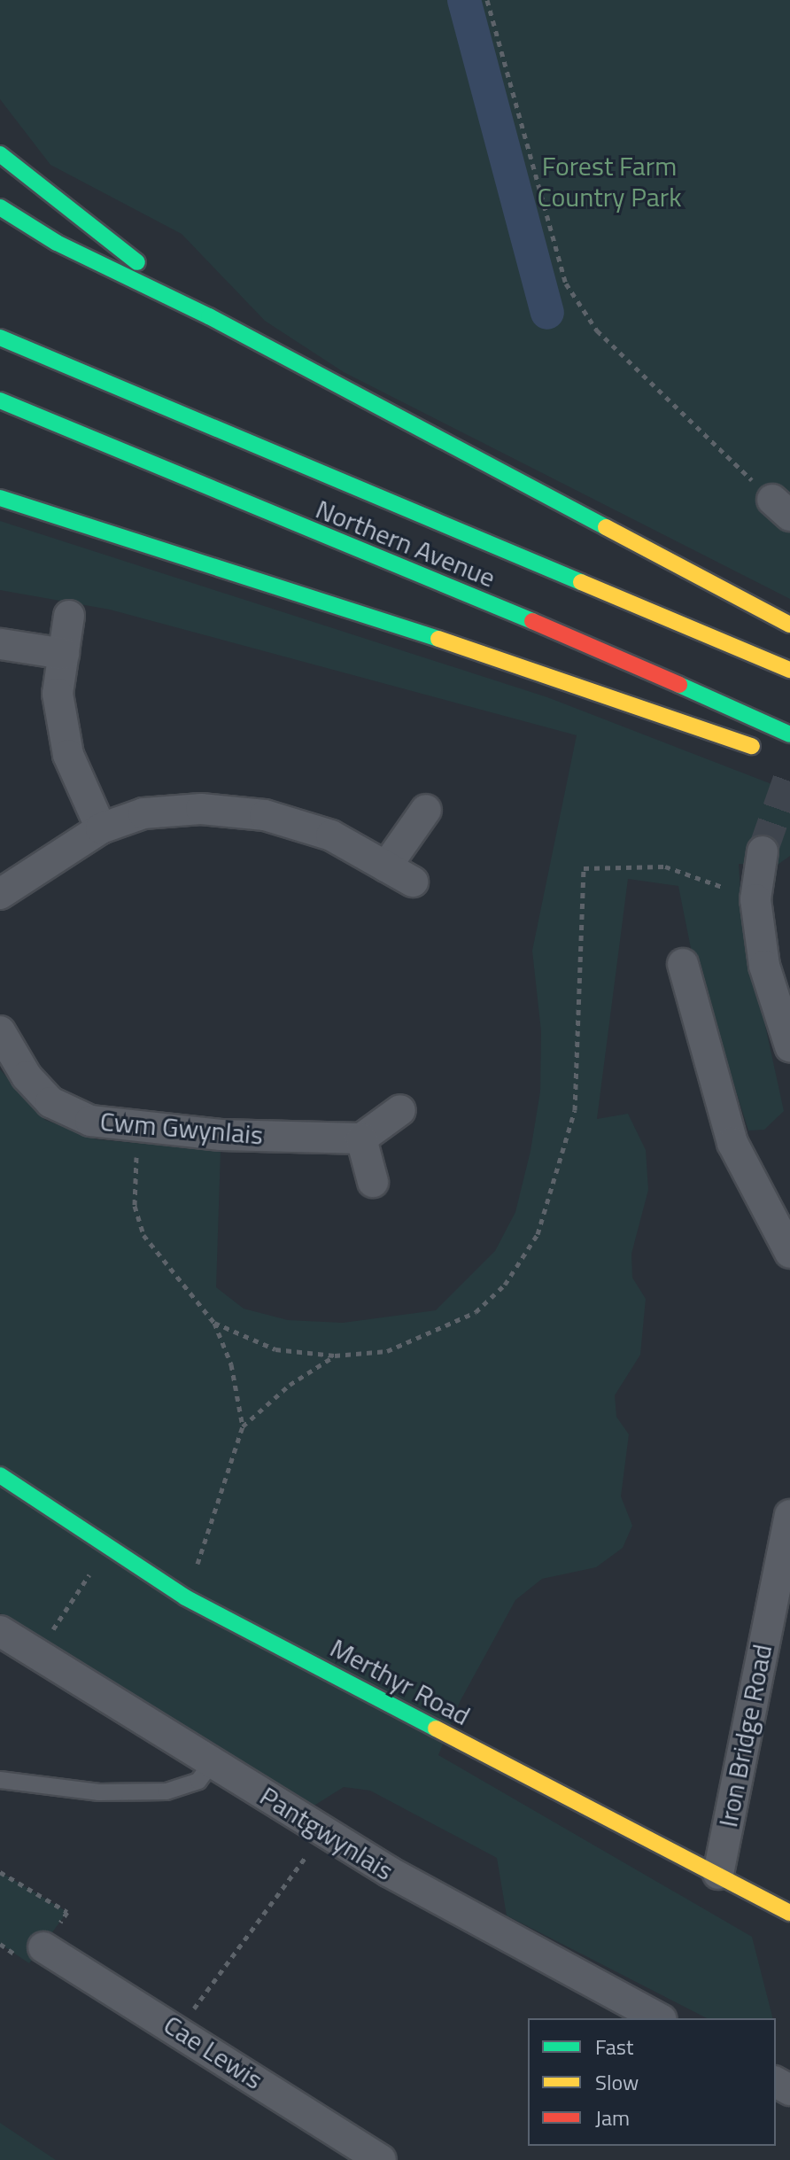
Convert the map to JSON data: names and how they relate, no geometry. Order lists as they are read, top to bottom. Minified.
{"streets":{"main road":["Northern Avenue","Merthyr Road"],"street":["Cwm Gwynlais","Iron Bridge Road","Pantgwynlais","Cae Lewis"]},"crossings":[["Merthyr Road","Iron Bridge Road"]],"parks":["Forest Farm Country Park"],"legend":["Fast","Slow","Jam"]}
